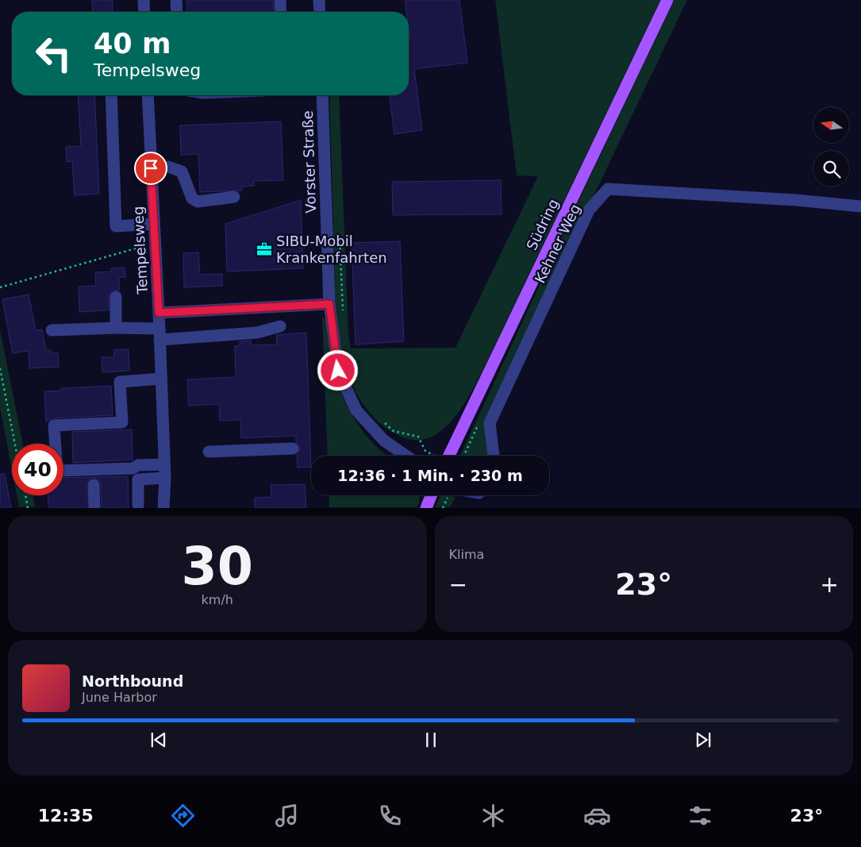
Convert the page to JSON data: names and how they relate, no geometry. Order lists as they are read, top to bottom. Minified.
{"streets":{"main road":["Südring"],"street":["Vorster Straße","Kehner Weg","Tempelsweg"]},"crossings":[["Vorster Straße","Tempelsweg"]],"places":{"office":["SIBU-Mobil Krankenfahrten"]},"north":"left","page":{"turn":["40 m","Tempelsweg"],"limit":"40","trip":"12:36 · 1 Min. · 230 m","tile":[["30","km/h"],"Klima"],"heat":["−","23°","+"],"song":["Northbound","June Harbor"],"tabs":["12:35","23°"]}}
